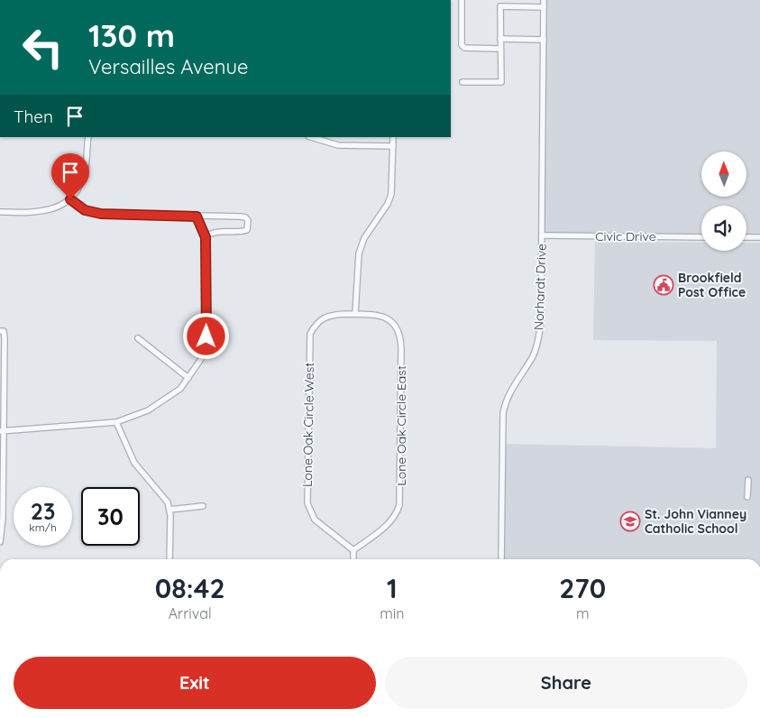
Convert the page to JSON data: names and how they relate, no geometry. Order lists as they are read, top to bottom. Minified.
{"streets":{"street":["Civic Drive","Norhardt Drive","Lone Oak Circle West","Lone Oak Circle East"]},"crossings":[["Civic Drive","Norhardt Drive"],["Lone Oak Circle West","Lone Oak Circle East"]],"places":{"public building":["Brookfield Post Office"],"school or university":["St. John Vianney Catholic School"]},"north":"top","page":{"turn":["130 m","Versailles Avenue"],"then":"Then","speed":"23 km/h","limit":"30","eta":["08:42","Arrival","1","min","270","m"],"buttons":["Exit","Share"]}}
